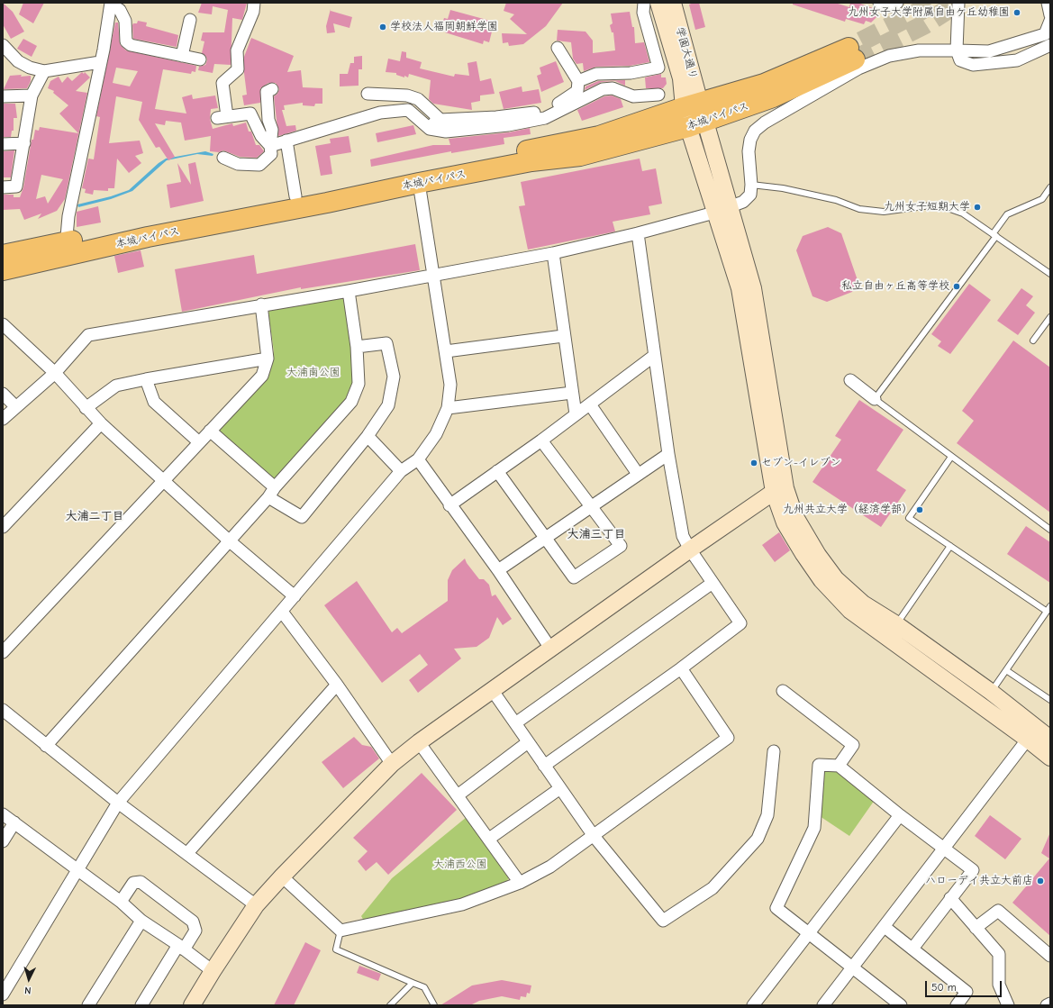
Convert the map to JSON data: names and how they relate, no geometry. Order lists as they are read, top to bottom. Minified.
{"streets":{"highway":["本城バイパス"],"street":["学園大通り"]},"crossings":[["学園大通り","本城バイパス"]],"districts":["大浦二丁目","大浦三丁目"],"parks":["大浦南公園","大浦西公園"],"places":["九州女子大学附属自由ケ丘幼稚園","学校法人福岡朝鮮学園","九州女子短期大学","私立自由ヶ丘高等学校","セブン-イレブン","九州共立大学（経済学部）","ハローデイ共立大前店"],"scale_bar":"50 m","north":"bottom"}
